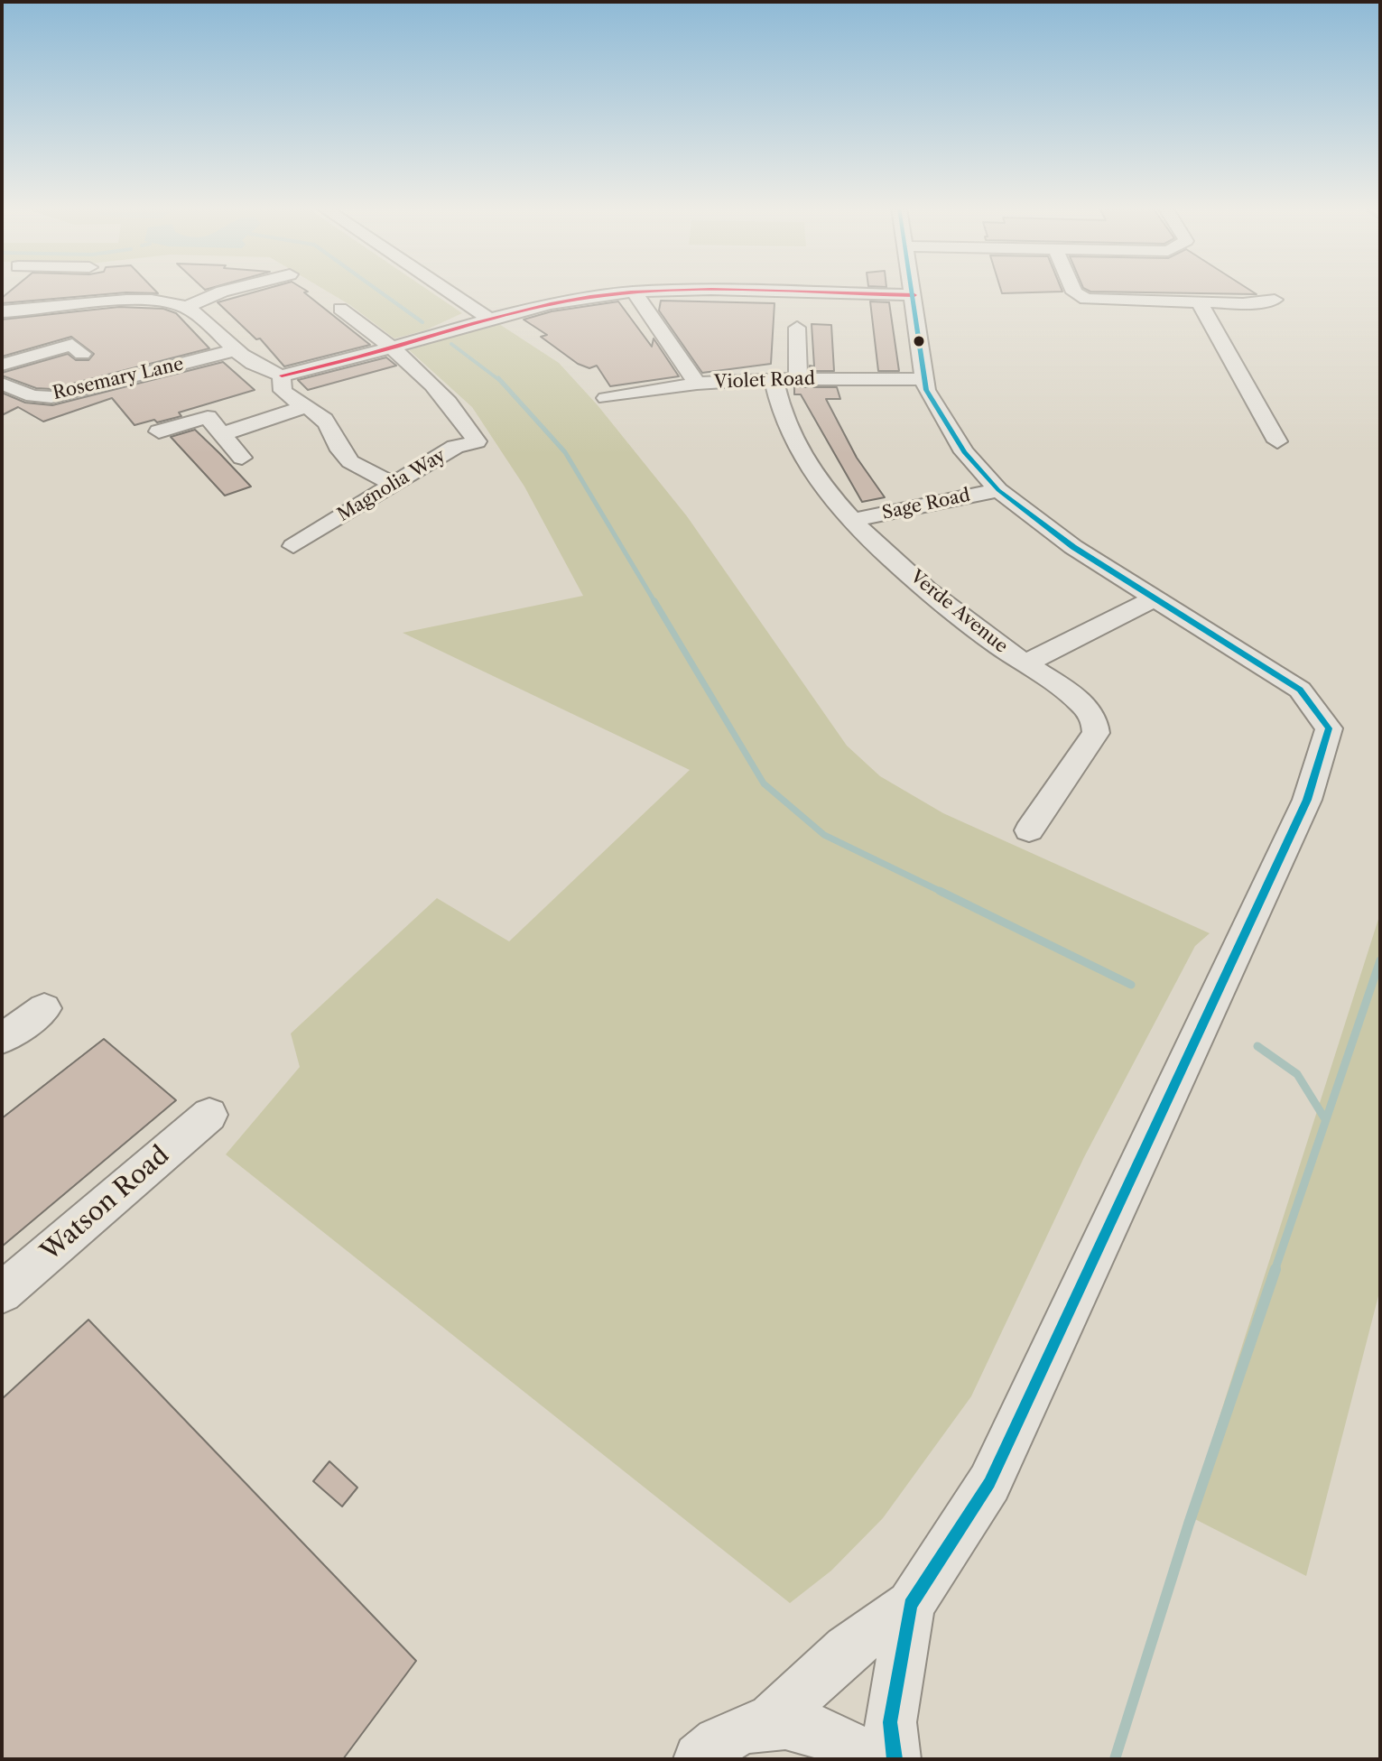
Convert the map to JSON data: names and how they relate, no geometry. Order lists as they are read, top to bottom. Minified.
{"streets":{"street":["Rosemary Lane","Violet Road","Magnolia Way","Sage Road","Verde Avenue","Watson Road"]},"crossings":[["Violet Road","Verde Avenue"],["Sage Road","Verde Avenue"]]}
